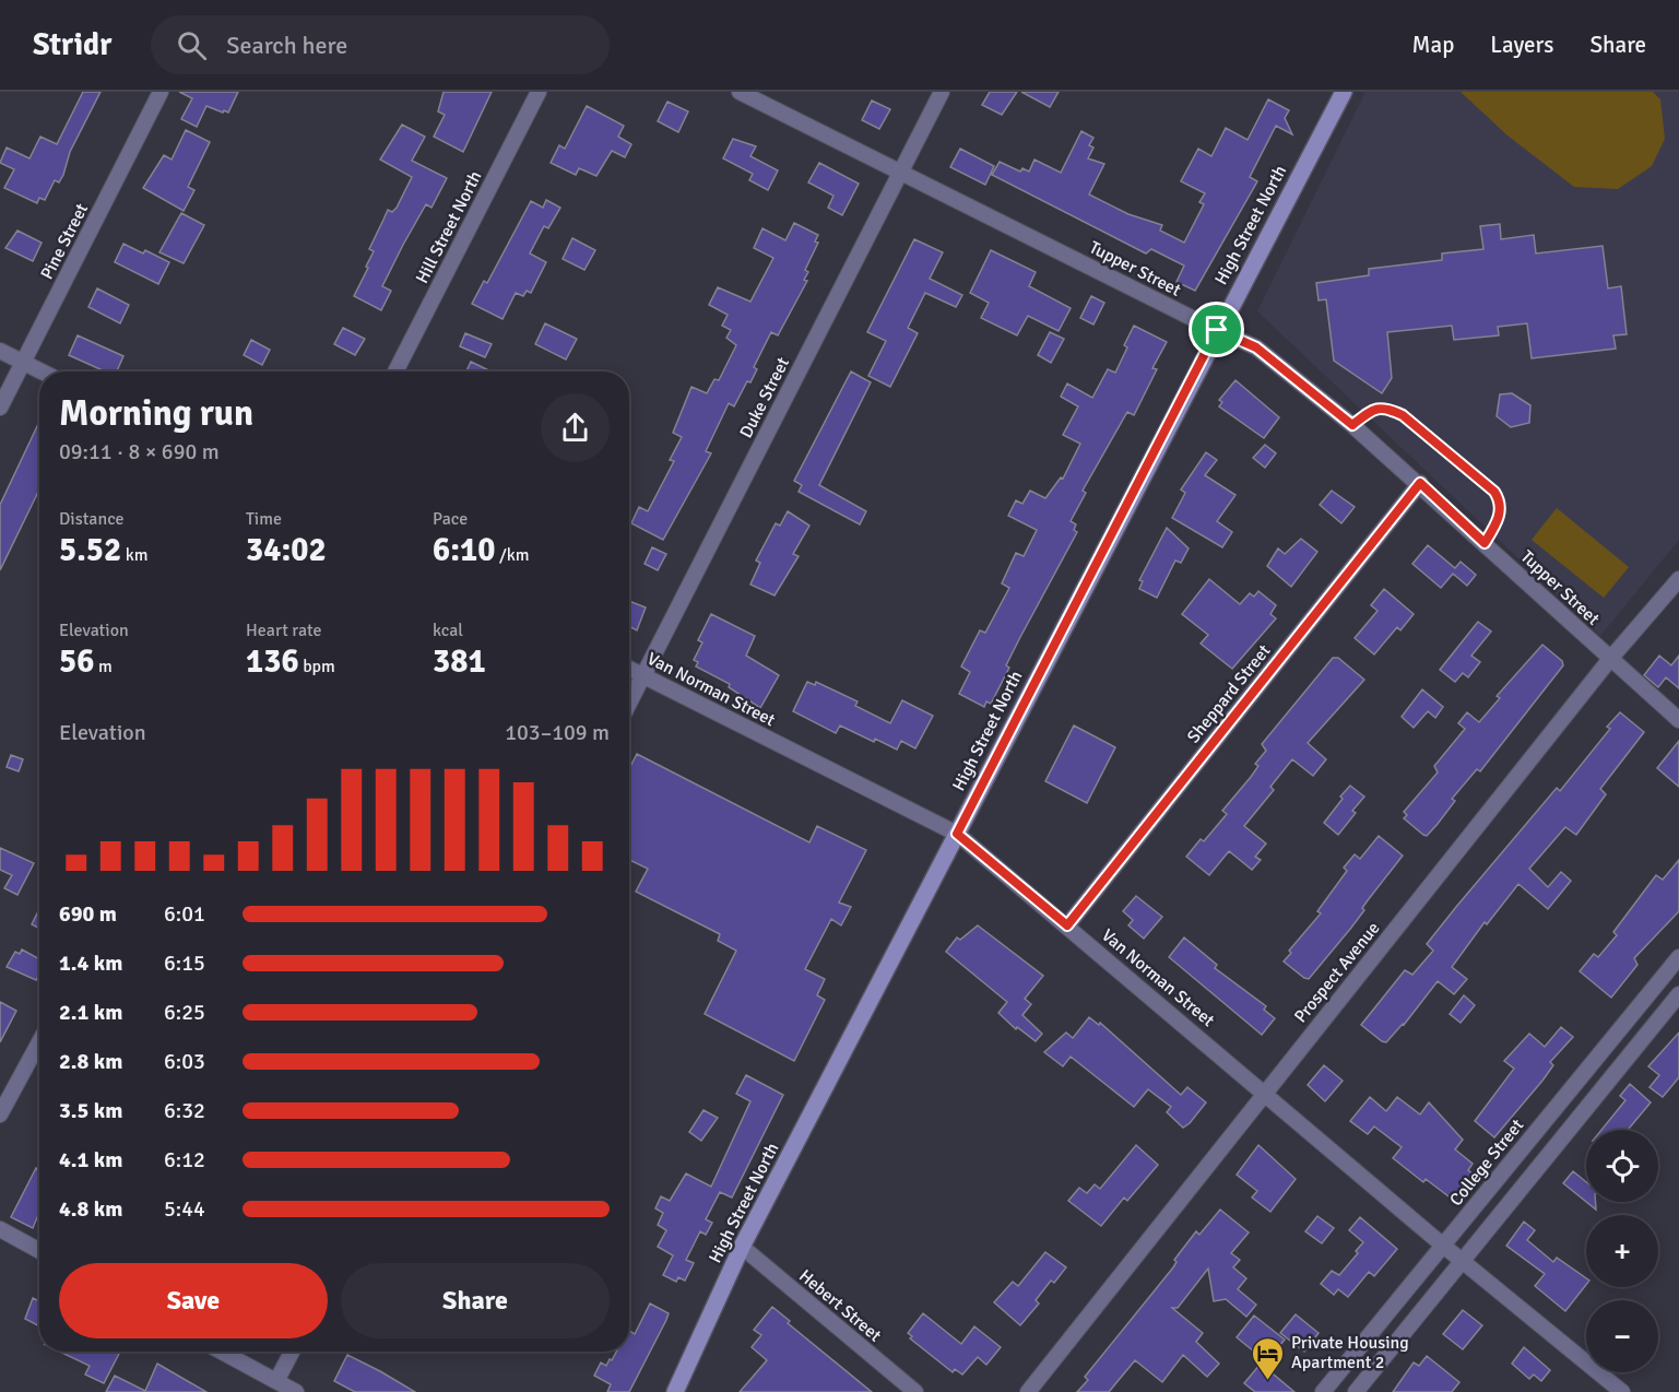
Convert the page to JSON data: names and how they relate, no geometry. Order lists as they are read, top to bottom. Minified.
{"streets":{"main road":["High Street North"],"street":["Hill Street North","Pine Street","Tupper Street","Duke Street","Van Norman Street","Sheppard Street","Prospect Avenue","College Street","Hebert Street"]},"crossings":[["High Street North","Tupper Street"],["High Street North","Van Norman Street"],["High Street North","Hebert Street"],["Tupper Street","Duke Street"],["Tupper Street","Sheppard Street"],["Tupper Street","Prospect Avenue"],["Duke Street","Van Norman Street"],["Van Norman Street","Sheppard Street"],["Van Norman Street","Prospect Avenue"],["Van Norman Street","College Street"]],"places":{"hotel":["Private Housing Apartment 2"]},"page":{"header":"Stridr","search":"Search here","nav":["Map","Layers","Share"],"heading":["Morning run","09:11 · 8 × 690 m"],"stats":[["Distance","5.52 km"],["Time","34:02"],["Pace","6:10 /km"],["Elevation","56 m"],["Heart rate","136 bpm"],["kcal","381"]],"chart":["Elevation","103–109 m"],"list":[{"name":"690 m","note":"6:01"},{"name":"1.4 km","note":"6:15"},{"name":"2.1 km","note":"6:25"},{"name":"2.8 km","note":"6:03"},{"name":"3.5 km","note":"6:32"},{"name":"4.1 km","note":"6:12"},{"name":"4.8 km","note":"5:44"}],"map_buttons":["+","−"],"buttons":["Save","Share"]}}
